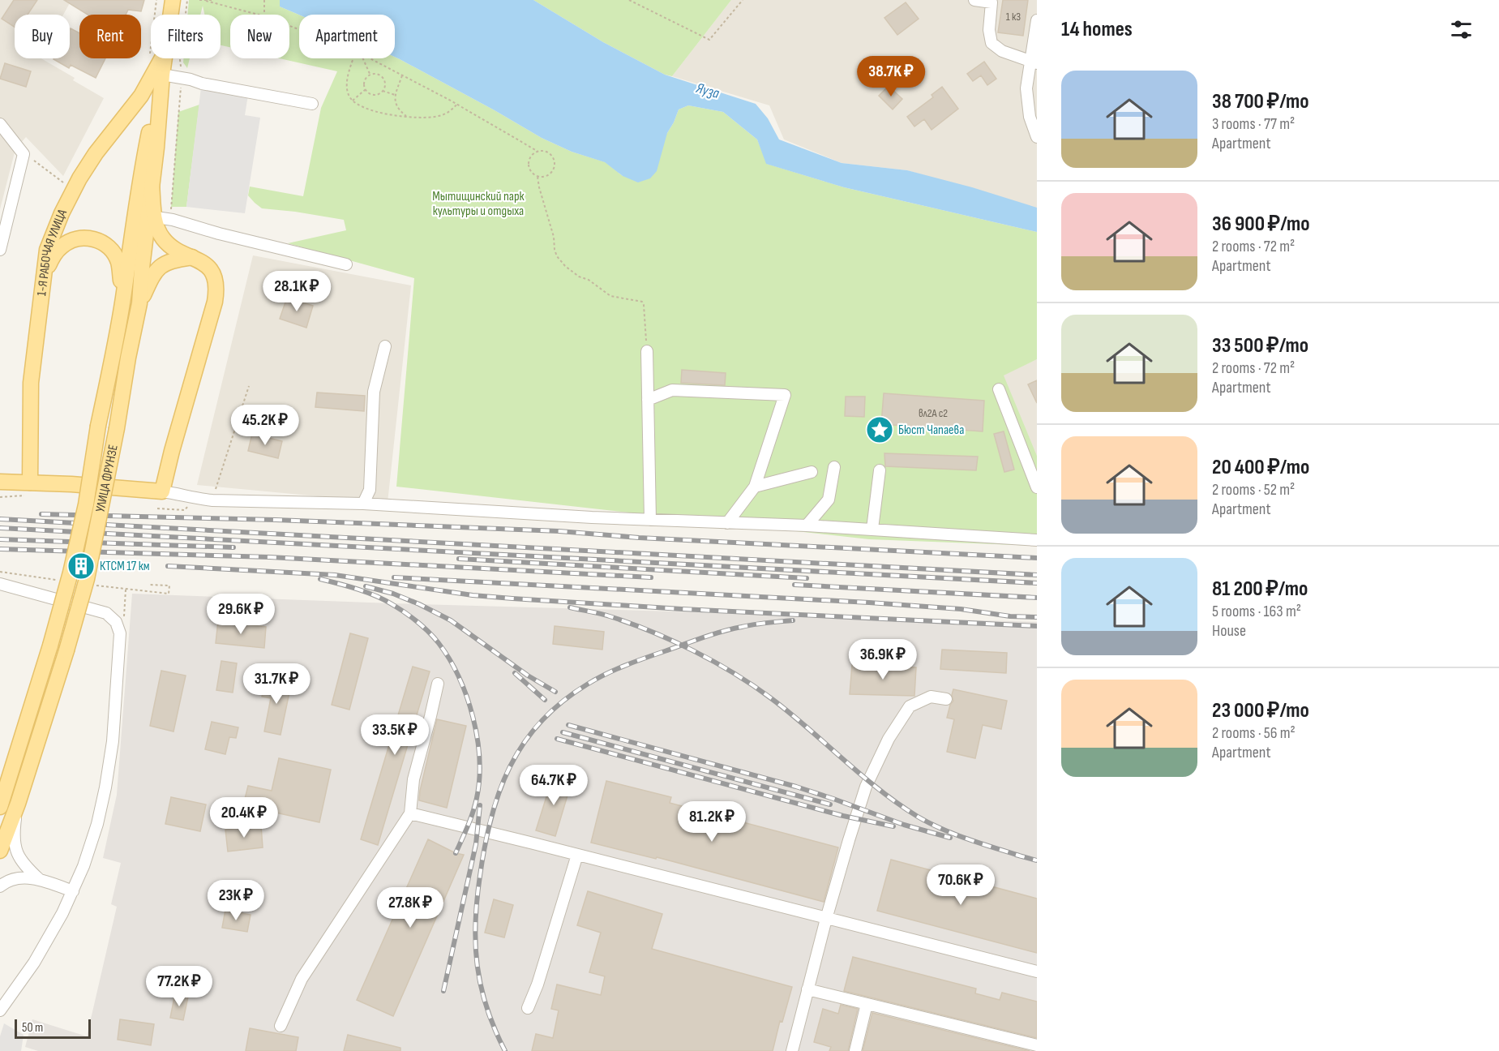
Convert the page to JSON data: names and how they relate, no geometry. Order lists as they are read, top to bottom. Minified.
{"streets":{"main road":["1-Я РАБОЧАЯ УЛИЦА","УЛИЦА ФРУНЗЕ"]},"water":["Яуза"],"parks":["Мытищинский парк культуры и отдыха"],"places":{"place":["Бюст Чапаева"],"building":["КТСМ 17 км"]},"house_numbers":["1 к3","вл2А с2"],"scale_bar":"50 m","page":{"heading":"14 homes","chip":["Buy","Rent","Filters","New","Apartment"],"price":["38.7K ₽","28.1K ₽","45.2K ₽","29.6K ₽","36.9K ₽","31.7K ₽","33.5K ₽","64.7K ₽","20.4K ₽","81.2K ₽","70.6K ₽","23K ₽","27.8K ₽","77.2K ₽"],"list":[{"name":"38 700 ₽/mo","note":"3 rooms · 77 m² · Apartment"},{"name":"36 900 ₽/mo","note":"2 rooms · 72 m² · Apartment"},{"name":"33 500 ₽/mo","note":"2 rooms · 72 m² · Apartment"},{"name":"20 400 ₽/mo","note":"2 rooms · 52 m² · Apartment"},{"name":"81 200 ₽/mo","note":"5 rooms · 163 m² · House"},{"name":"23 000 ₽/mo","note":"2 rooms · 56 m² · Apartment"}],"scale":"50 m"}}
